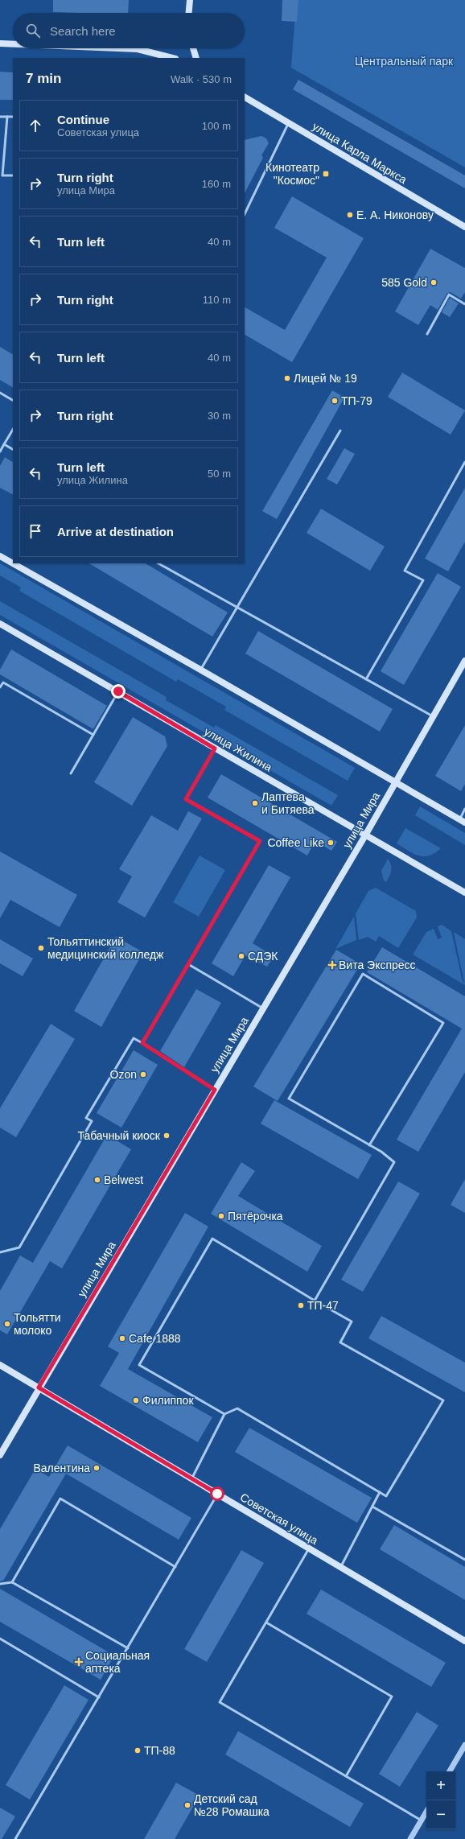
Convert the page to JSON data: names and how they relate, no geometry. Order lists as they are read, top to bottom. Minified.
{"streets":{"main road":["улица Карла Маркса","улица Жилина","улица Мира","Советская улица"]},"crossings":[["улица Жилина","улица Мира"],["улица Мира","Советская улица"]],"parks":["Центральный парк"],"places":{"transit":["Кинотеатр \"Космос\""],"other":["Е. А. Никонову","585 Gold","Лицей № 19","ТП-79","Лаптева и Битяева","Coffee Like","Тольяттинский медицинский колледж","СДЭК","Ozon","Табачный киоск","Belwest","Пятёрочка","ТП-47","Тольятти молоко","Cafe 1888","Филиппок","Валентина","ТП-88","Детский сад №28 Ромашка"],"health":["Вита Экспресс","Социальная аптека"]},"page":{"search":"Search here","heading":["7 min","Walk · 530 m"],"list":[["Continue","Советская улица","100 m"],["Turn right","улица Мира","160 m"],["Turn left","40 m"],["Turn right","110 m"],["Turn left","40 m"],["Turn right","30 m"],["Turn left","улица Жилина","50 m"],"Arrive at destination"],"map_buttons":["+","−"]}}
